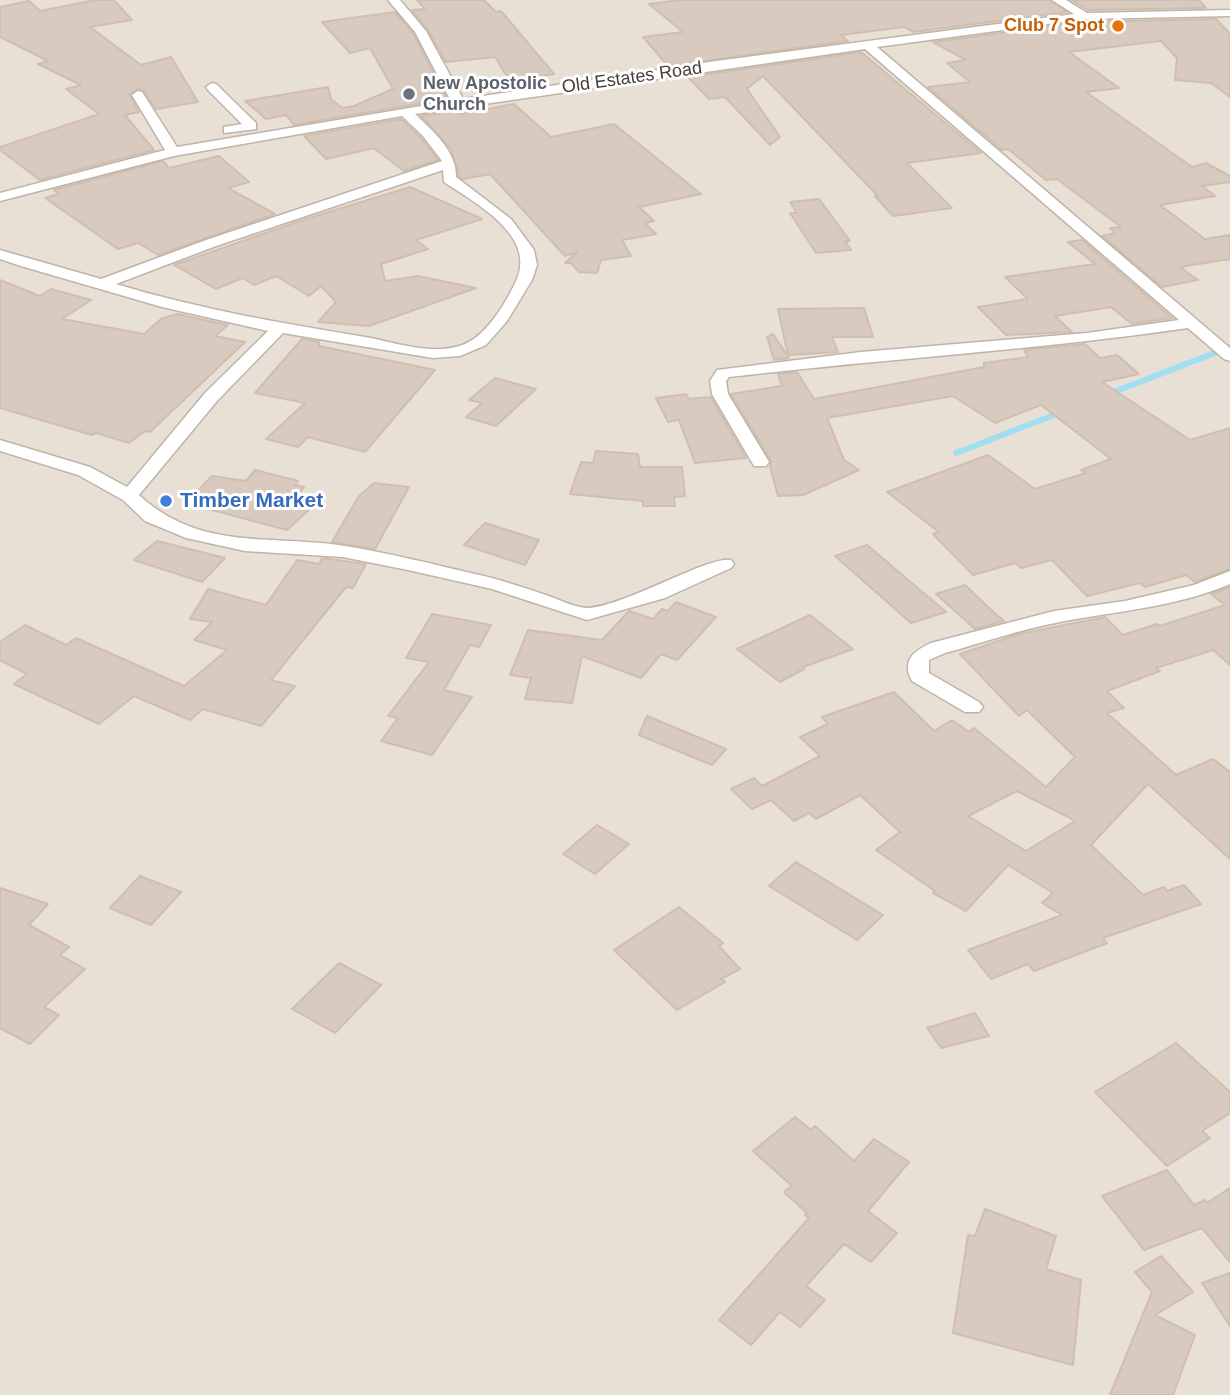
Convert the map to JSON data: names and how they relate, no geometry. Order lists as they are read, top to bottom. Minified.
{"streets":{"street":["Old Estates Road"]},"places":["Club 7 Spot","New Apostolic Church","Timber Market"]}
